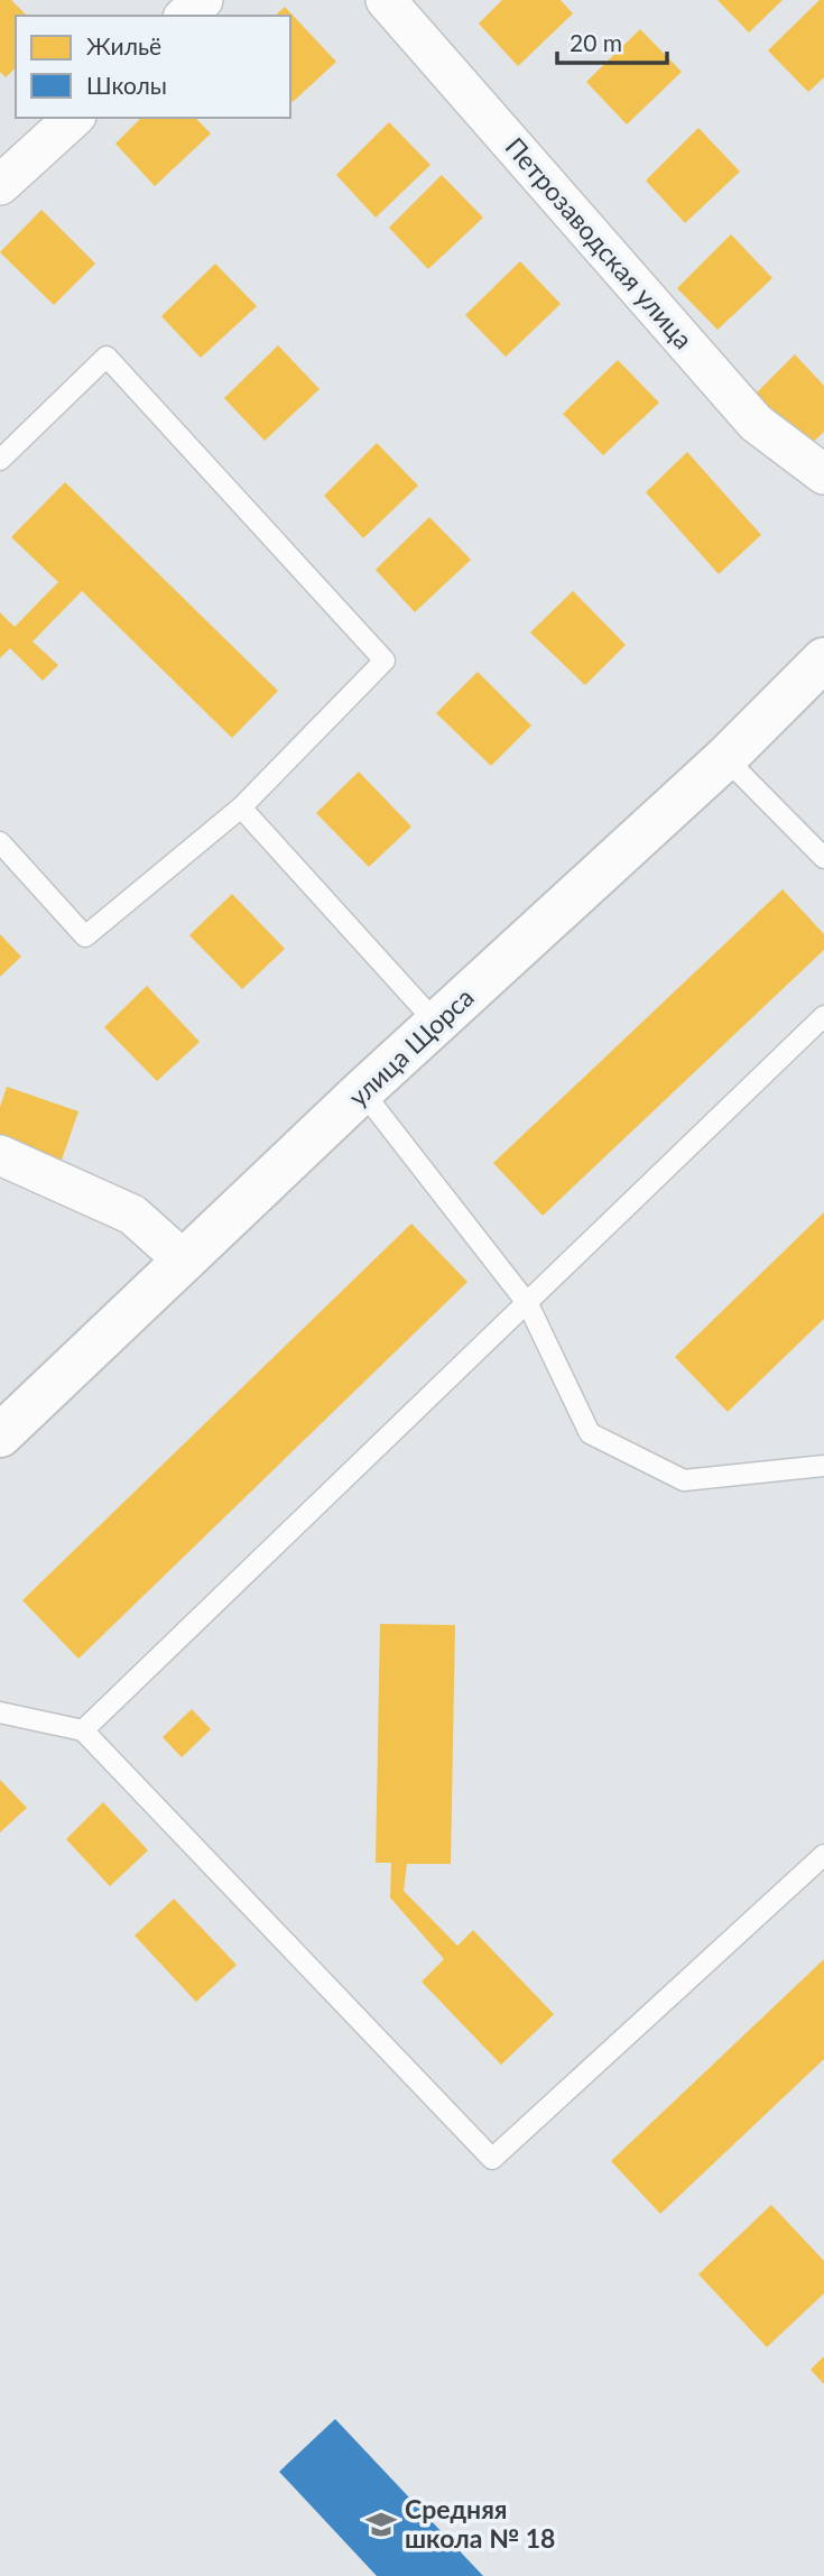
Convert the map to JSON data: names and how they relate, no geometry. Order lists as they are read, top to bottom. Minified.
{"streets":{"street":["Петрозаводская улица","улица Щорса"]},"places":{"school or university":["Средняя школа № 18"]},"legend":["Жильё","Школы"],"scale_bar":"20 m"}
